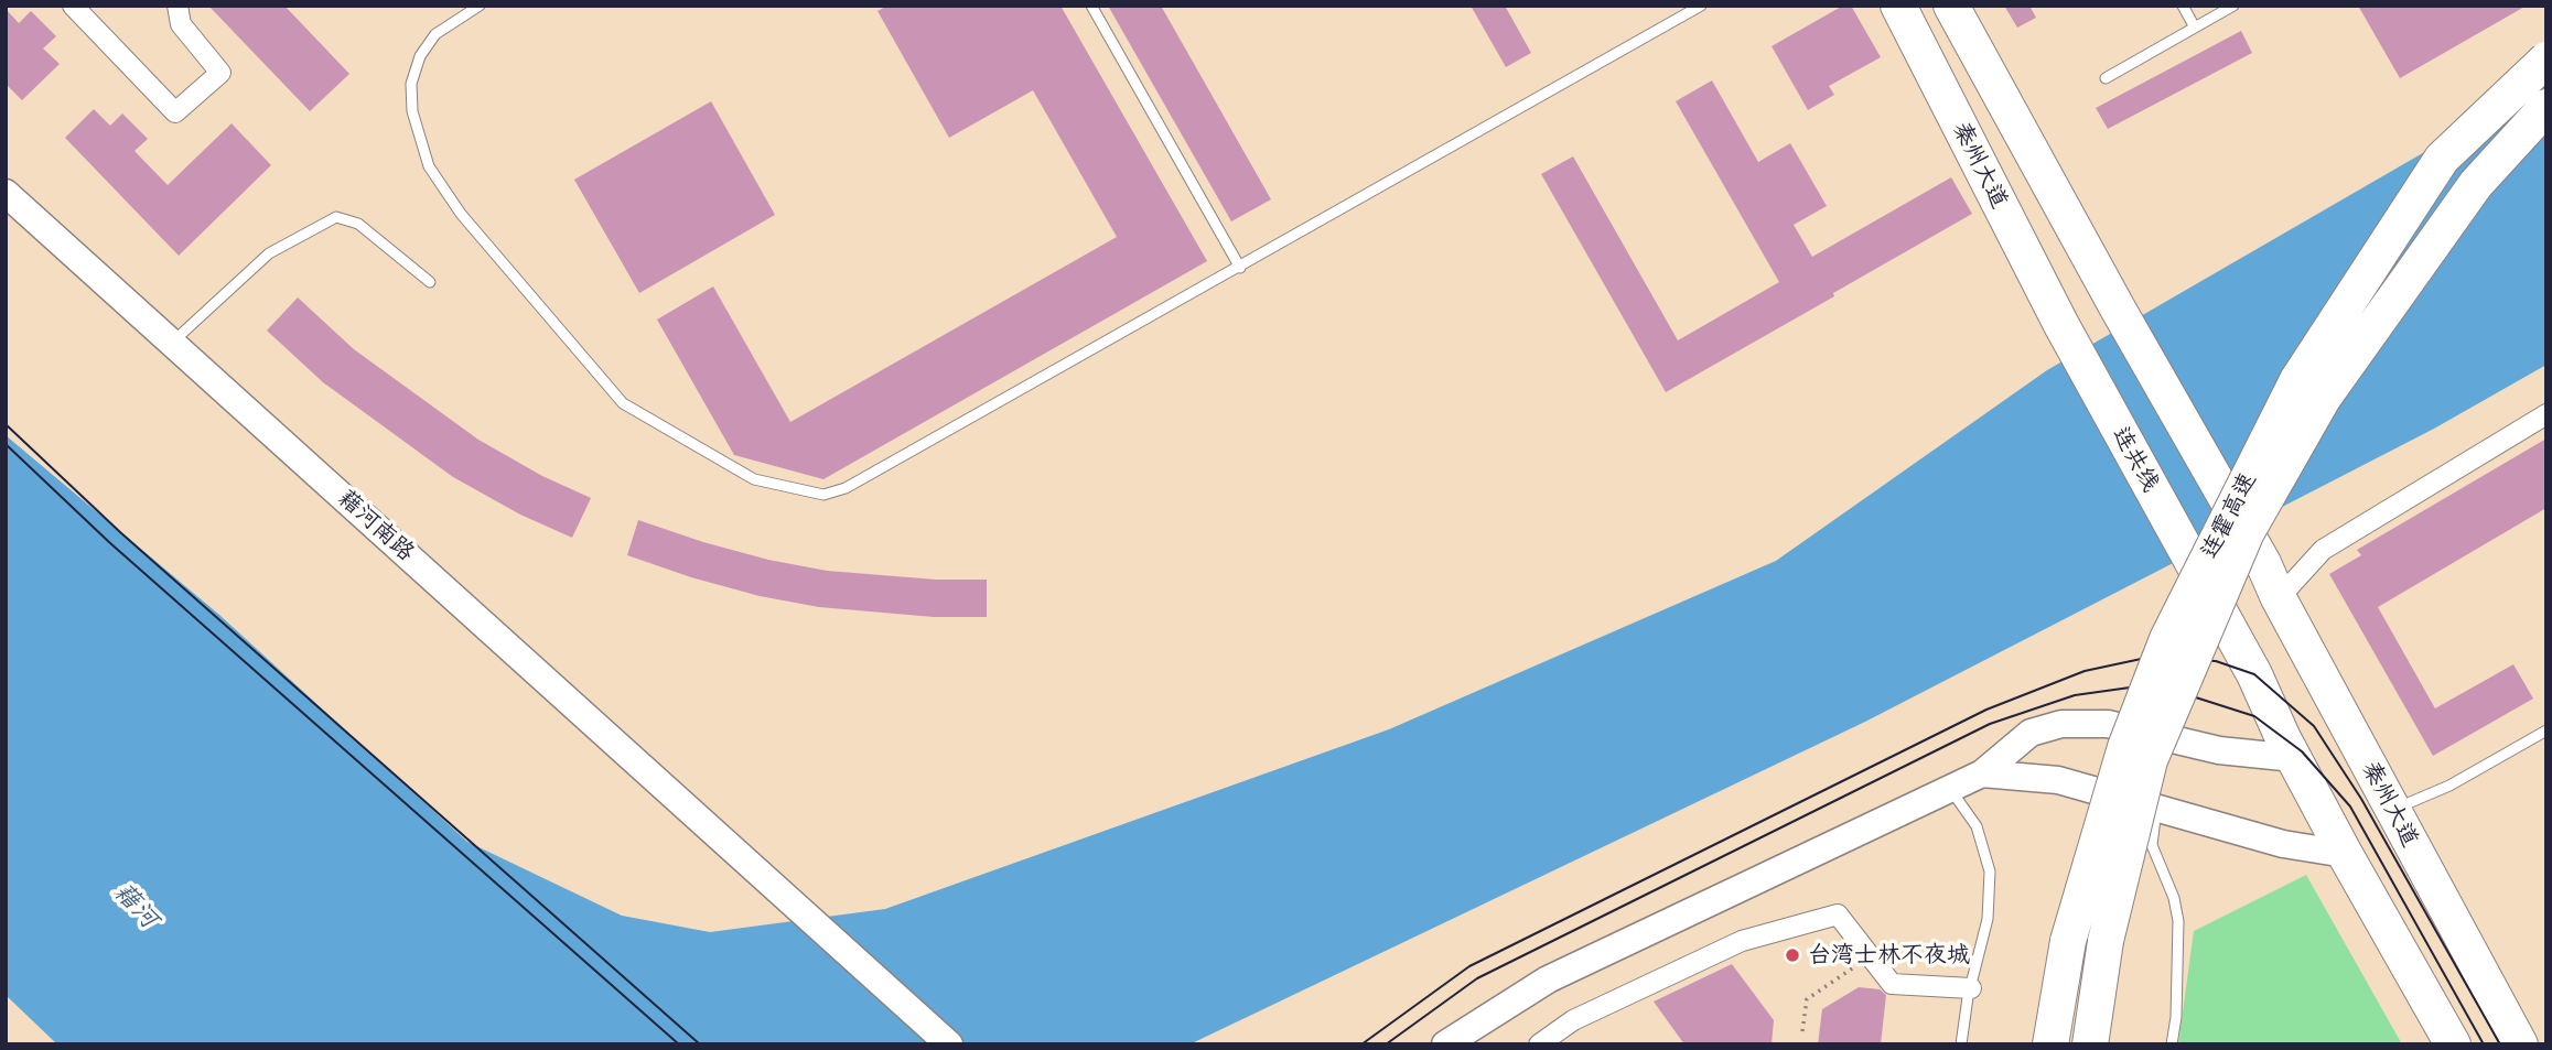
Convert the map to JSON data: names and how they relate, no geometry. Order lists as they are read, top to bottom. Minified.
{"streets":{"highway":["秦州大道","连共线","连霍高速"],"main road":["藉河南路"]},"crossings":[["秦州大道","连共线"]],"water":["藉河"],"places":["台湾士林不夜城"]}
